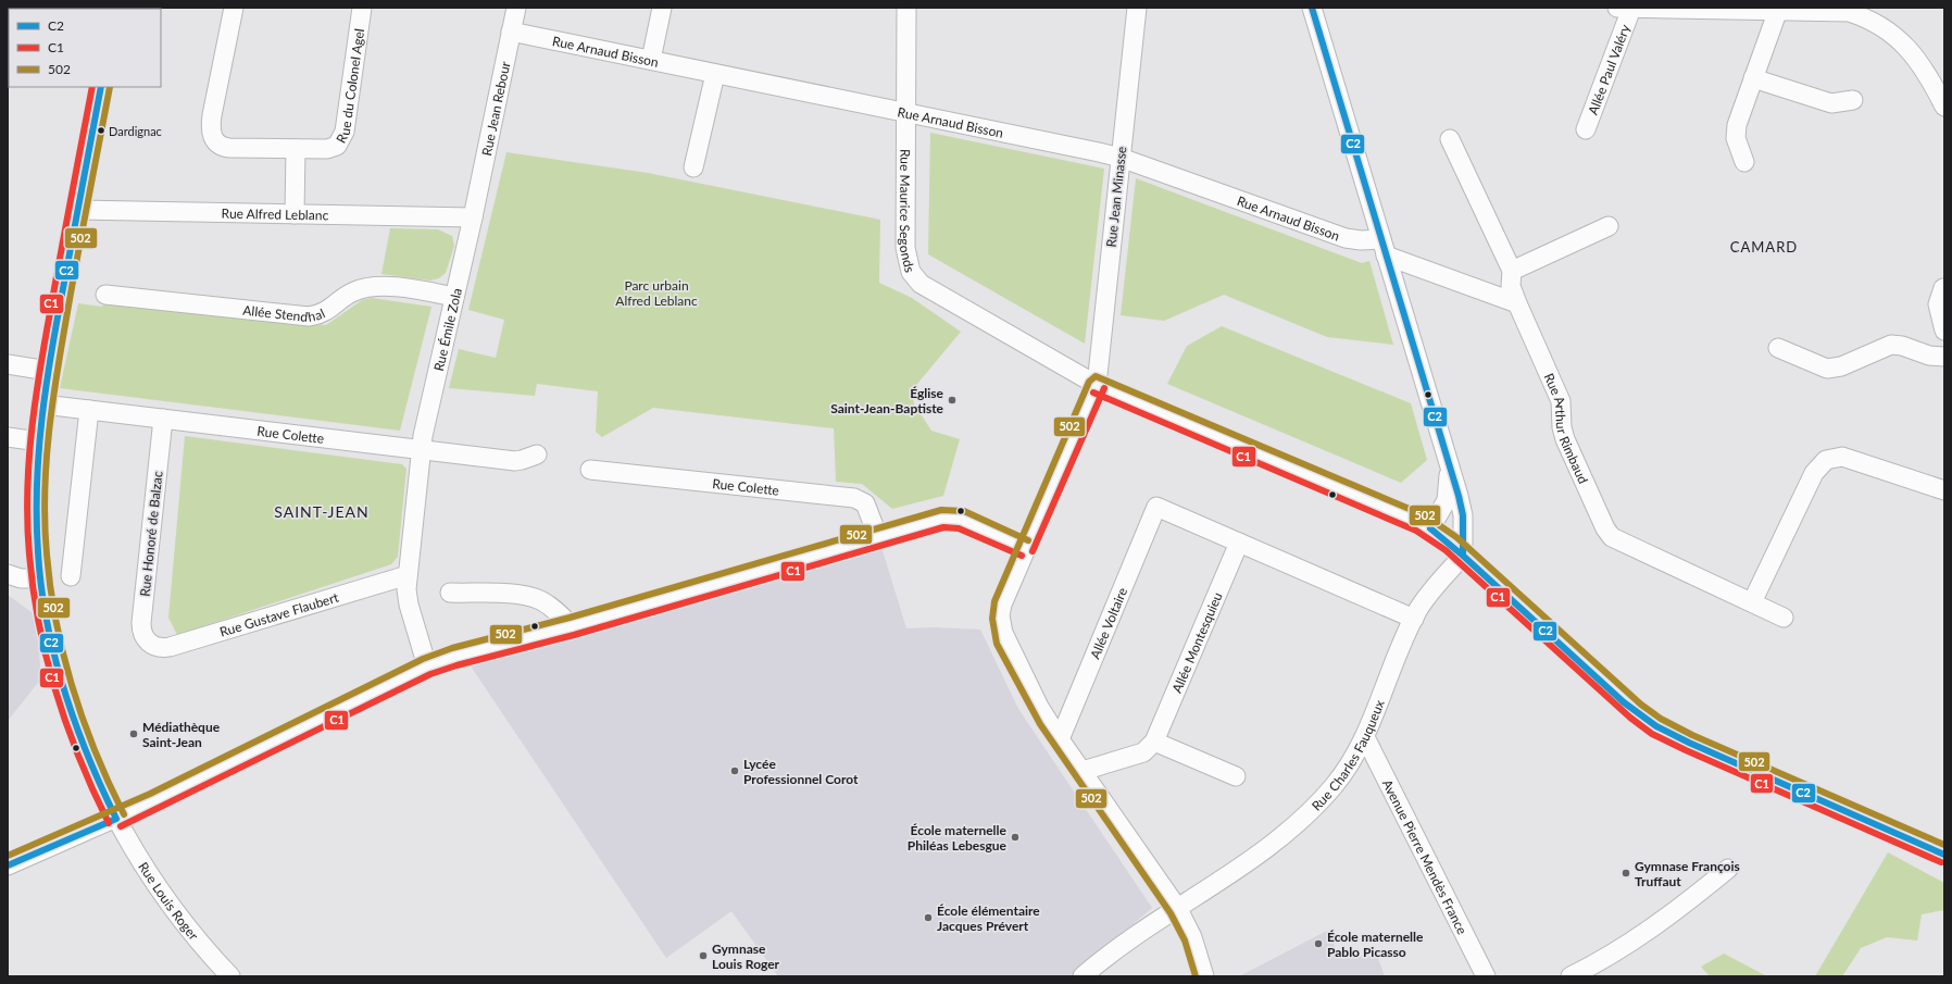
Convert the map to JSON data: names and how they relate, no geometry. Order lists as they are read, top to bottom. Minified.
{"streets":{"street":["Rue Arnaud Bisson","Allée Paul Valéry","Rue du Colonel Agel","Rue Jean Rebour","Rue Jean Minasse","Rue Maurice Segonds","Rue Alfred Leblanc","Allée Stendhal","Rue Émile Zola","Rue Arthur Rimbaud","Rue Colette","Rue Honoré de Balzac","Rue Gustave Flaubert","Allée Voltaire","Allée Montesquieu","Rue Charles Fauqueux","Avenue Pierre Mendès France","Rue Louis Roger"]},"crossings":[["Rue Arnaud Bisson","Rue Jean Rebour"],["Rue Arnaud Bisson","Rue Jean Minasse"],["Rue Arnaud Bisson","Rue Maurice Segonds"],["Rue Jean Rebour","Rue Alfred Leblanc"],["Rue Jean Rebour","Rue Émile Zola"],["Rue Jean Minasse","Rue Maurice Segonds"],["Rue Jean Minasse","Allée Voltaire"],["Rue Jean Minasse","Allée Montesquieu"],["Rue Jean Minasse","Rue Charles Fauqueux"],["Rue Maurice Segonds","Rue Charles Fauqueux"],["Rue Alfred Leblanc","Rue Émile Zola"],["Rue Alfred Leblanc","Rue Louis Roger"],["Allée Stendhal","Rue Émile Zola"],["Rue Émile Zola","Rue Colette"],["Rue Émile Zola","Rue Gustave Flaubert"],["Rue Colette","Rue Honoré de Balzac"],["Rue Colette","Rue Louis Roger"],["Rue Honoré de Balzac","Rue Gustave Flaubert"],["Allée Voltaire","Allée Montesquieu"],["Rue Charles Fauqueux","Avenue Pierre Mendès France"]],"districts":["CAMARD","SAINT-JEAN"],"parks":["Parc urbain Alfred Leblanc"],"places":["Dardignac","Église Saint-Jean-Baptiste","Médiathèque Saint-Jean","Lycée Professionnel Corot","École maternelle Philéas Lebesgue","Gymnase François Truffaut","École élémentaire Jacques Prévert","École maternelle Pablo Picasso","Gymnase Louis Roger"],"lines":["transit line C2","transit line C1","transit line 502"],"legend":["C2","C1","502"]}
